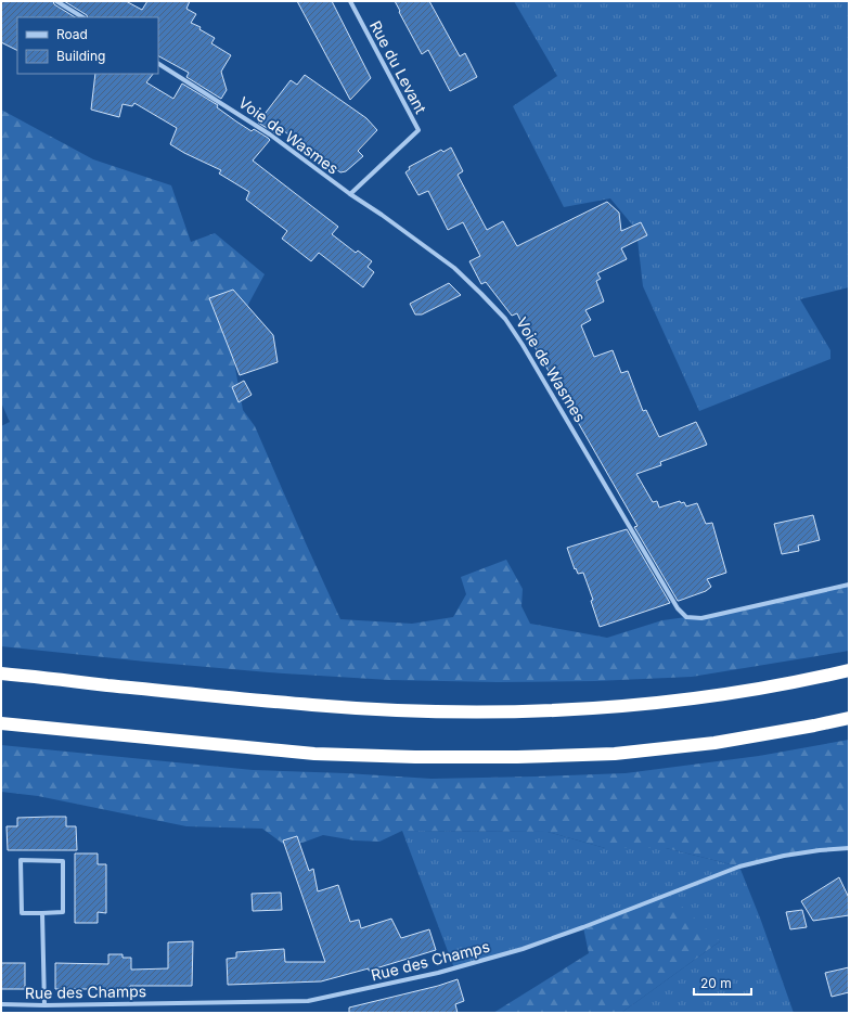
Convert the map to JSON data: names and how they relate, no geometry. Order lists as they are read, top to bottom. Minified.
{"streets":{"street":["Rue du Levant","Voie de Wasmes","Rue des Champs"]},"crossings":[["Rue du Levant","Voie de Wasmes"]],"legend":["Road","Building"],"scale_bar":"20 m"}
